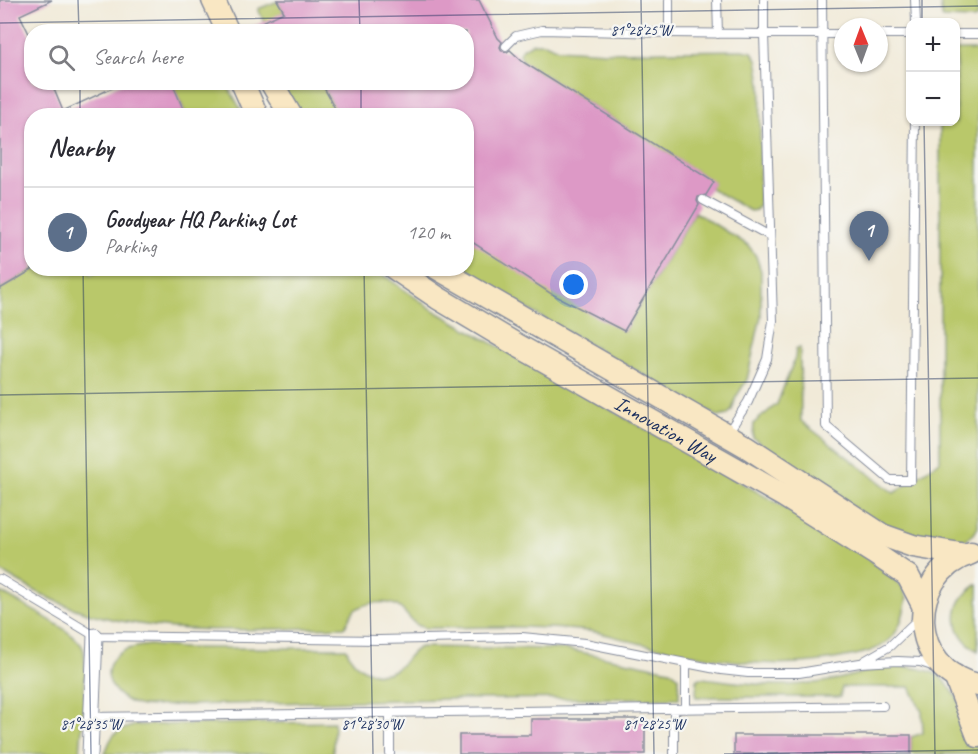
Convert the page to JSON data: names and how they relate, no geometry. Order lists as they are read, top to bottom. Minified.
{"streets":{"main road":["Innovation Way"]},"north":"top","page":{"map_buttons":["+","−"],"search":"Search here","heading":"Nearby","list":[{"mark":"1","name":"Goodyear HQ Parking Lot","note":"Parking","value":"120 m"}],"pins":"1"},"coordinates":["81°28'25\"W","81°28'35\"W","81°28'30\"W"]}
